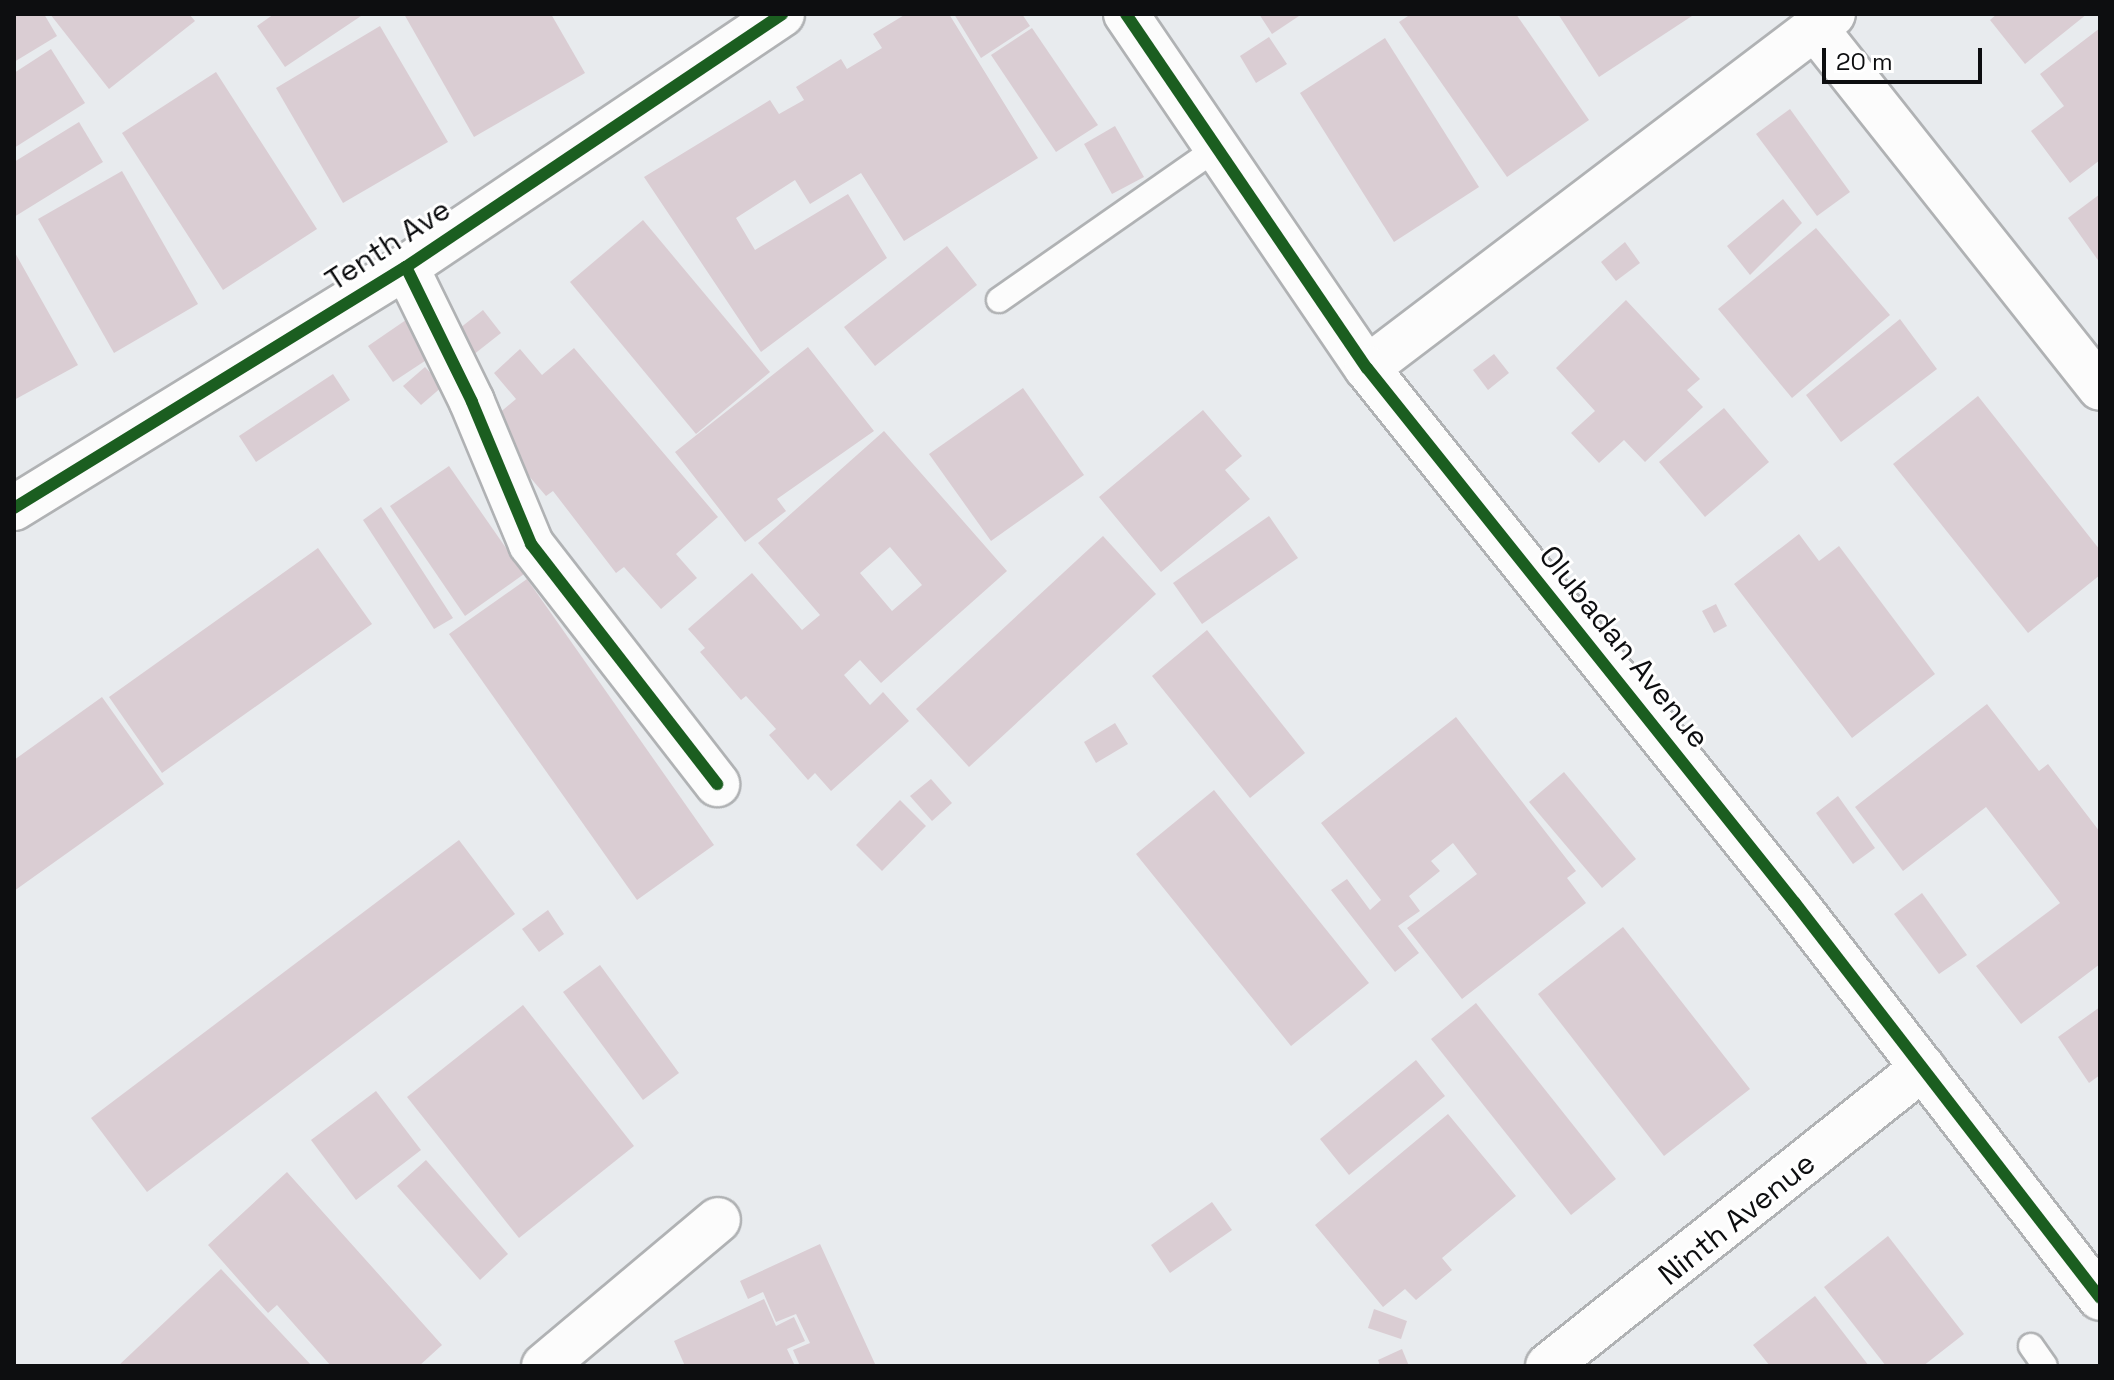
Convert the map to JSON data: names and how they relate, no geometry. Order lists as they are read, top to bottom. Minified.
{"streets":{"street":["Tenth Ave","Olubadan Avenue","Ninth Avenue"]},"crossings":[["Olubadan Avenue","Ninth Avenue"]],"scale_bar":"20 m"}
